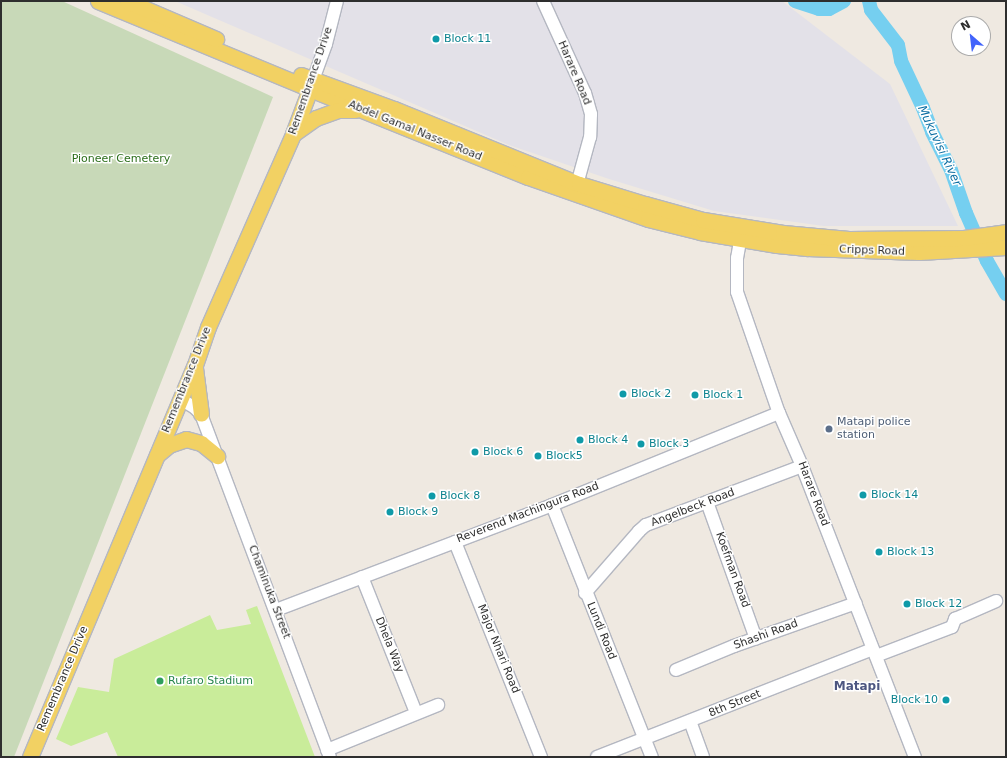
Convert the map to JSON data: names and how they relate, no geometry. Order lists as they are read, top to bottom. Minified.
{"streets":{"main road":["Remembrance Drive","Abdel Gamal Nasser Road","Cripps Road"],"street":["Harare Road","Angelbeck Road","Reverend Machingura Road","Koefman Road","Chaminuka Street","Lundi Road","Shashi Road","Dhela Way","Major Nhari Road","8th Street"]},"crossings":[["Harare Road","Abdel Gamal Nasser Road"],["Harare Road","Cripps Road"],["Harare Road","Angelbeck Road"],["Harare Road","Reverend Machingura Road"],["Harare Road","Shashi Road"],["Harare Road","8th Street"],["Remembrance Drive","Abdel Gamal Nasser Road"],["Abdel Gamal Nasser Road","Cripps Road"],["Angelbeck Road","Koefman Road"],["Angelbeck Road","Lundi Road"],["Reverend Machingura Road","Chaminuka Street"],["Reverend Machingura Road","Lundi Road"],["Reverend Machingura Road","Dhela Way"],["Reverend Machingura Road","Major Nhari Road"],["Koefman Road","Shashi Road"],["Lundi Road","8th Street"]],"districts":["Matapi"],"water":["Mukuvisi River"],"parks":["Pioneer Cemetery"],"places":["Block 11","Block 2","Block 1","Matapi police station","Block 4","Block 3","Block 6","Block5","Block 14","Block 8","Block 9","Block 13","Block 12","Rufaro Stadium","Block 10"],"north":"top left"}
